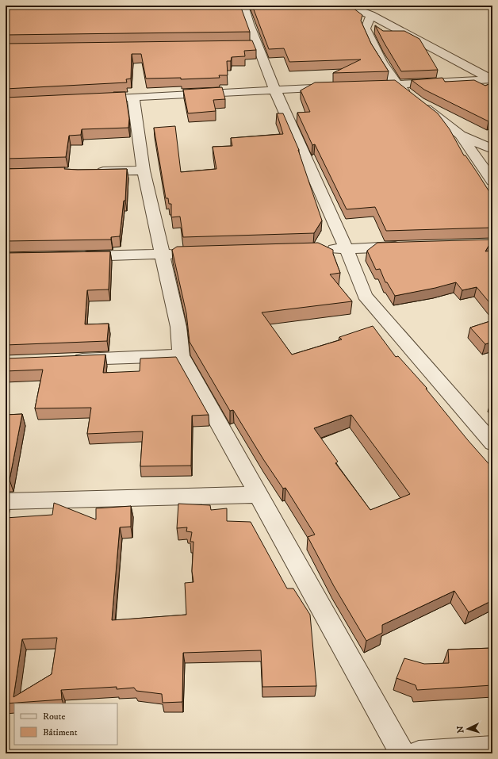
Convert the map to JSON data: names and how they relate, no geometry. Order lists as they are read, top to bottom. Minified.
{"legend":["Route","Bâtiment"],"north":"left"}
